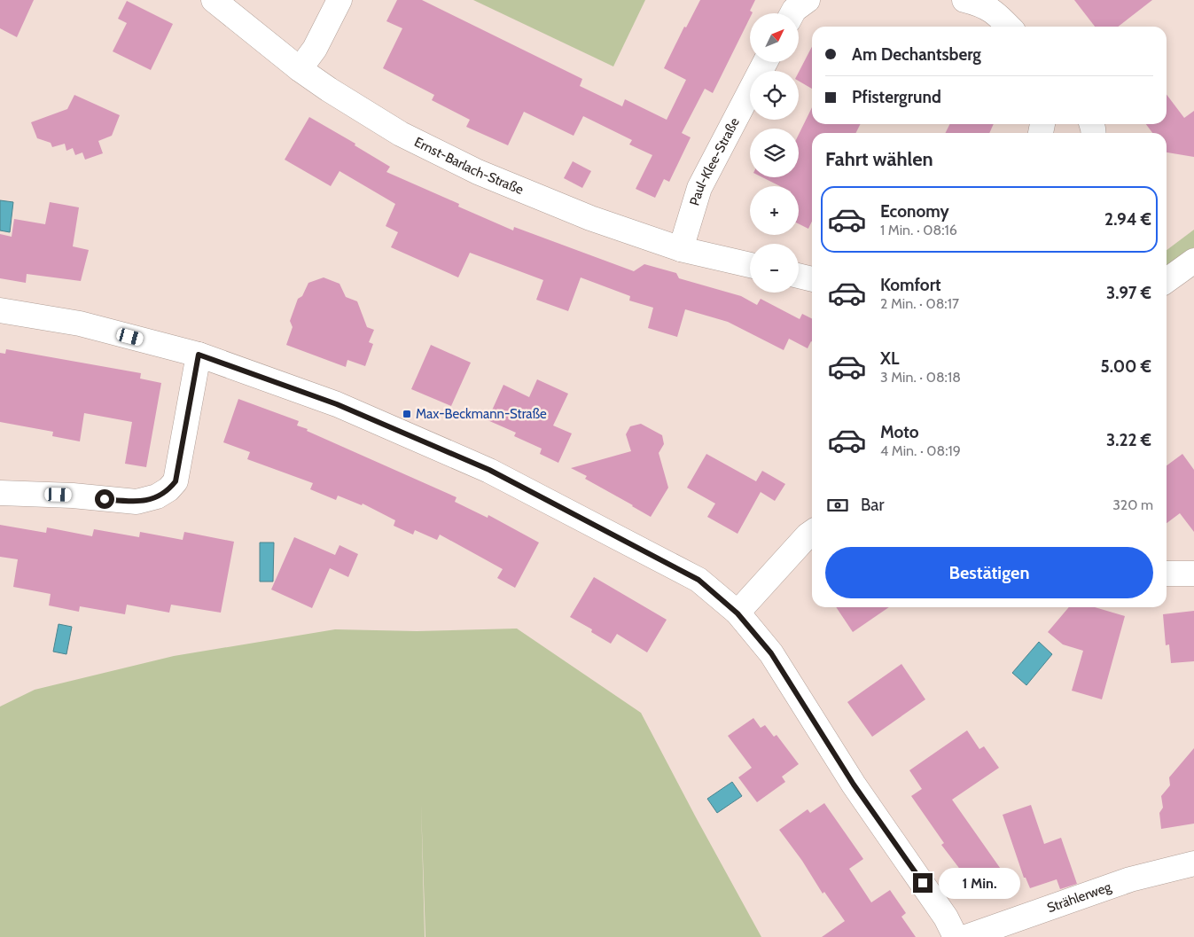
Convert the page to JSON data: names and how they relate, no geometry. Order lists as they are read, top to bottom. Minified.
{"streets":{"street":["Paul-Klee-Straße","Ernst-Barlach-Straße","Strählerweg"]},"crossings":[["Paul-Klee-Straße","Ernst-Barlach-Straße"]],"places":{"transit":["Max-Beckmann-Straße"]},"north":"top right","page":{"map_buttons":["+","−"],"banner":["Am Dechantsberg","Pfistergrund"],"heading":"Fahrt wählen","list":[{"name":"Economy","note":"1 Min. · 08:16","value":"2.94 €"},{"name":"Komfort","note":"2 Min. · 08:17","value":"3.97 €"},{"name":"XL","note":"3 Min. · 08:18","value":"5.00 €"},{"name":"Moto","note":"4 Min. · 08:19","value":"3.22 €"}],"pay":["Bar","320 m"],"buttons":"Bestätigen","bubble":"1 Min."}}
